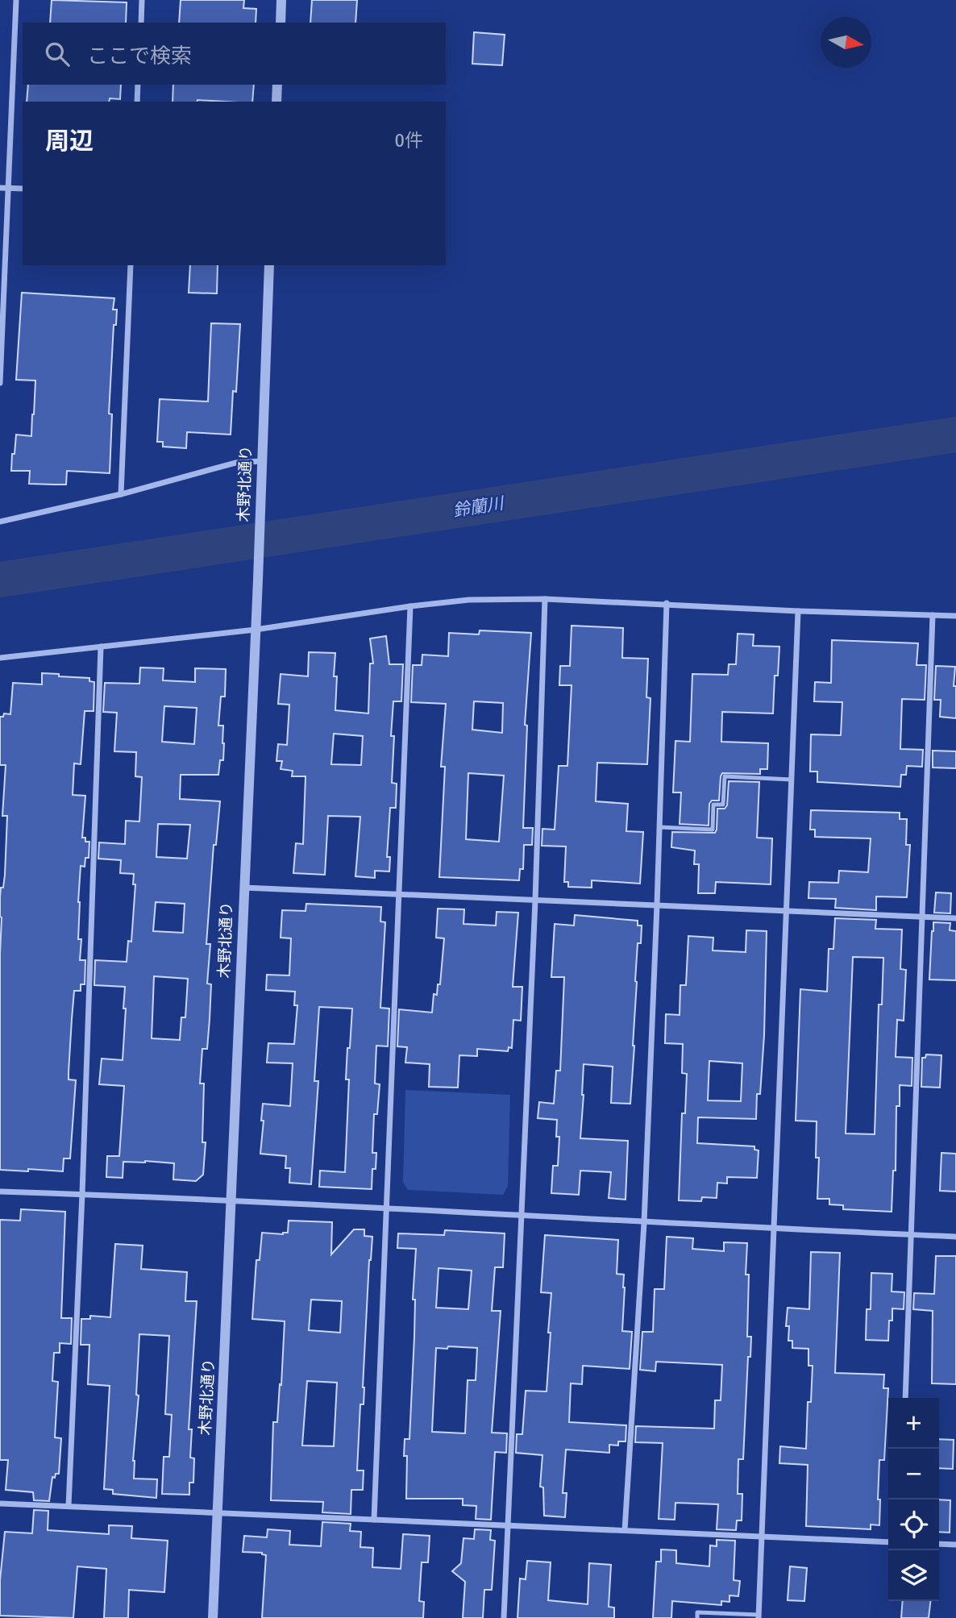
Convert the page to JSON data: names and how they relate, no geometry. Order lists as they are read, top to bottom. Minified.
{"streets":{"street":["木野北通り"]},"water":["鈴蘭川"],"north":"right","page":{"search":"ここで検索","heading":["周辺","0件"],"map_buttons":["+","−"]}}
